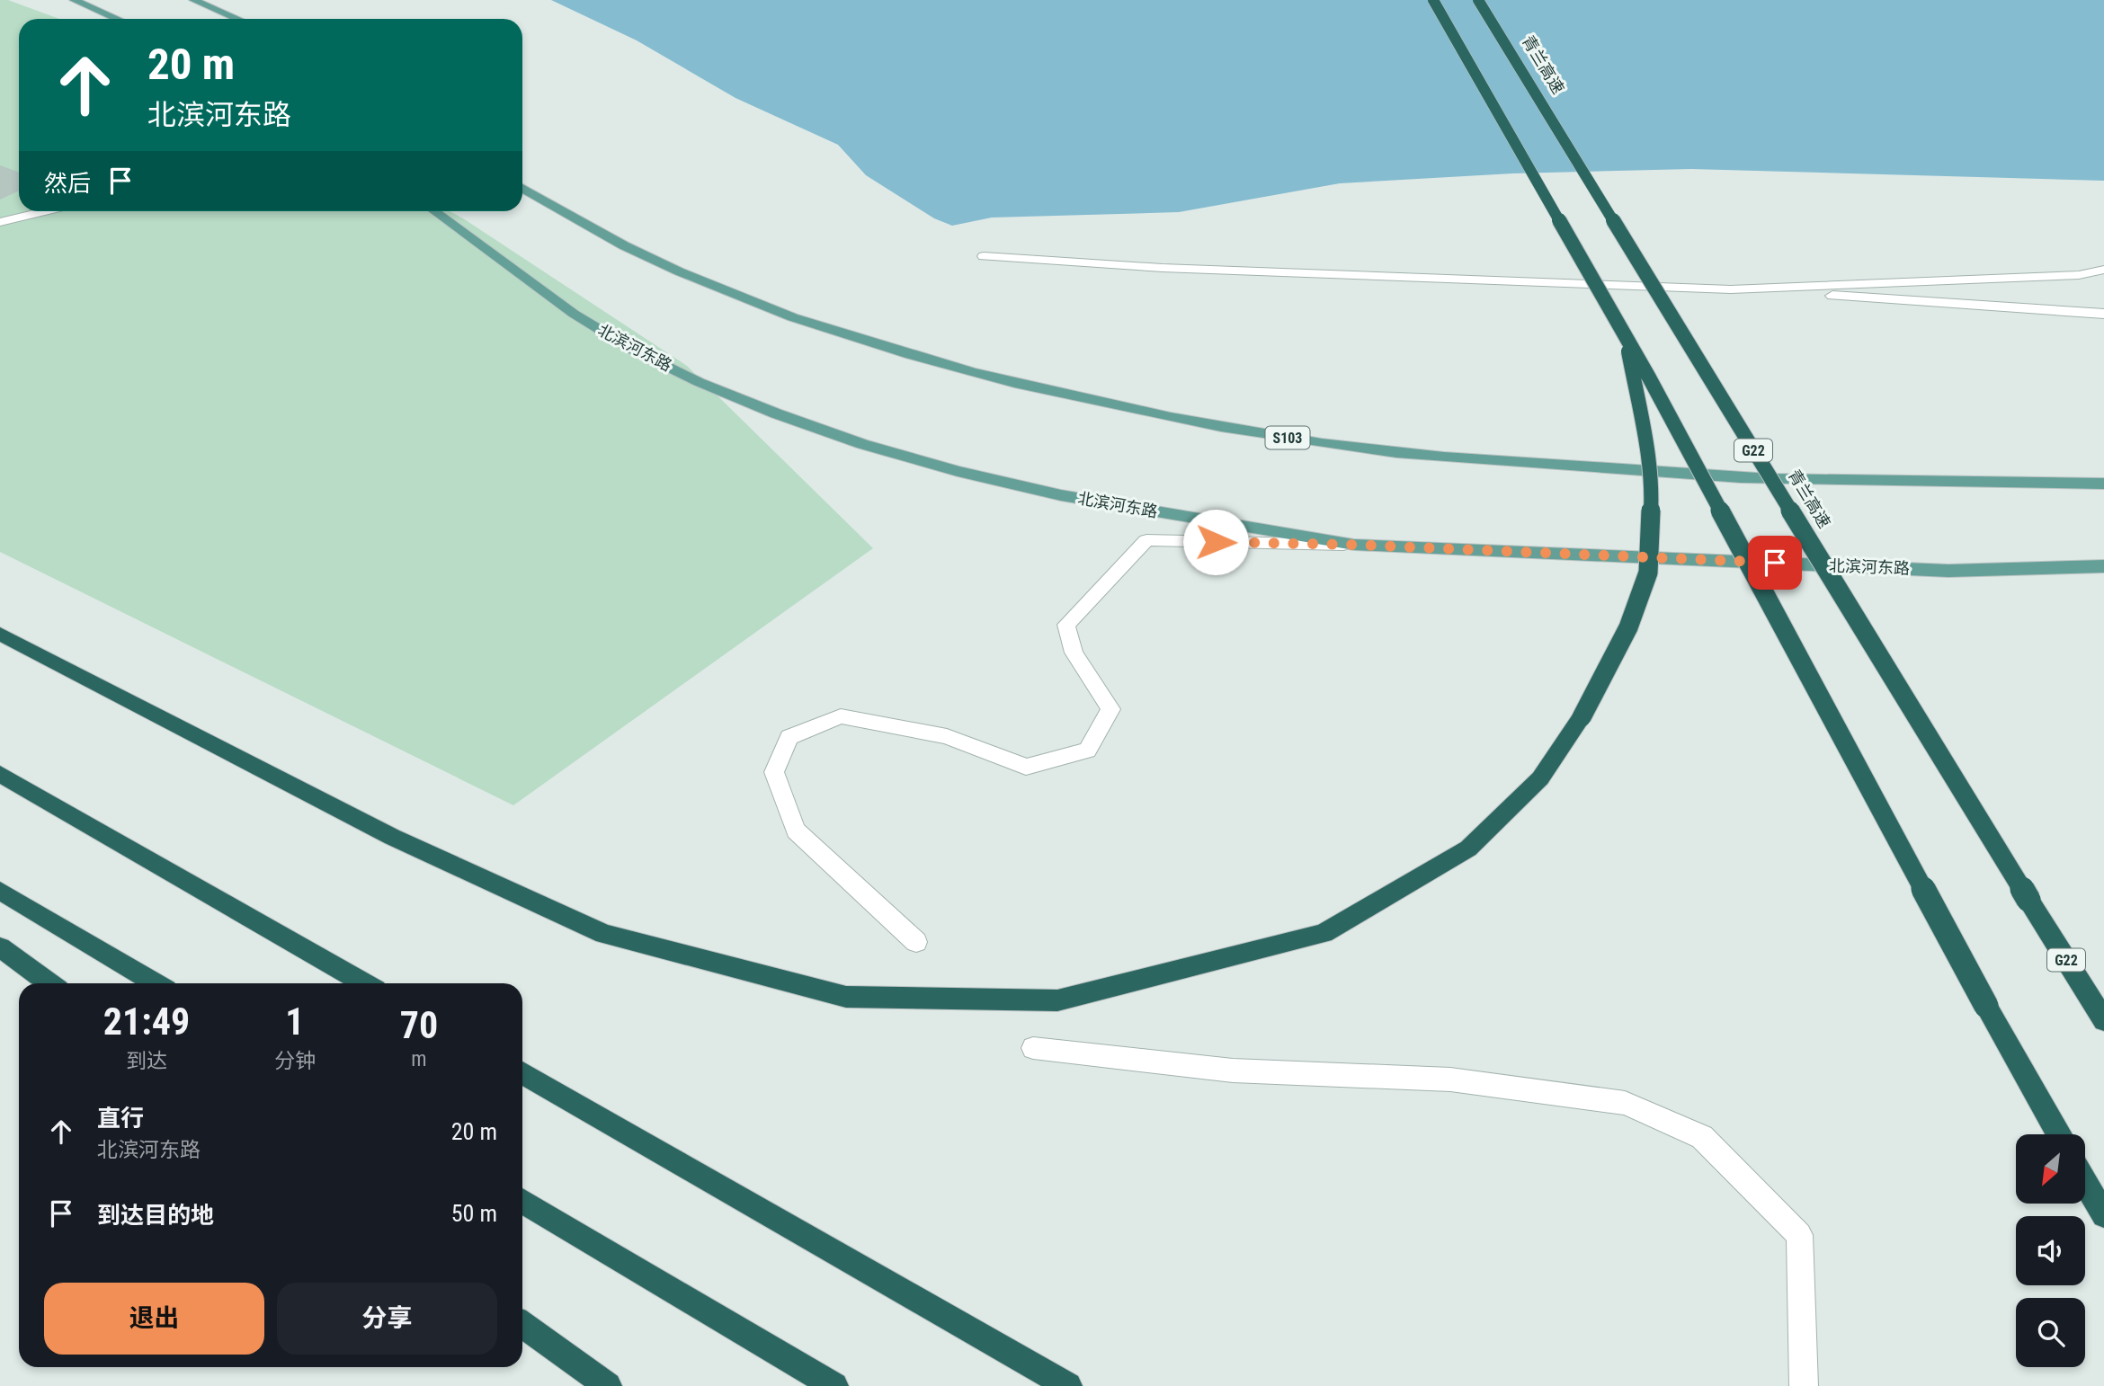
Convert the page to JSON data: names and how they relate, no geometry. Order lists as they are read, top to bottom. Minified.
{"streets":{"highway":["青兰高速","G22"],"main road":["北滨河东路","S103"]},"north":"bottom left","page":{"turn":["20 m","北滨河东路"],"then":"然后","eta":["21:49","到达","1","分钟","70","m"],"list":[{"name":"直行","note":"北滨河东路","value":"20 m"},{"name":"到达目的地","value":"50 m"}],"buttons":["退出","分享"]}}
